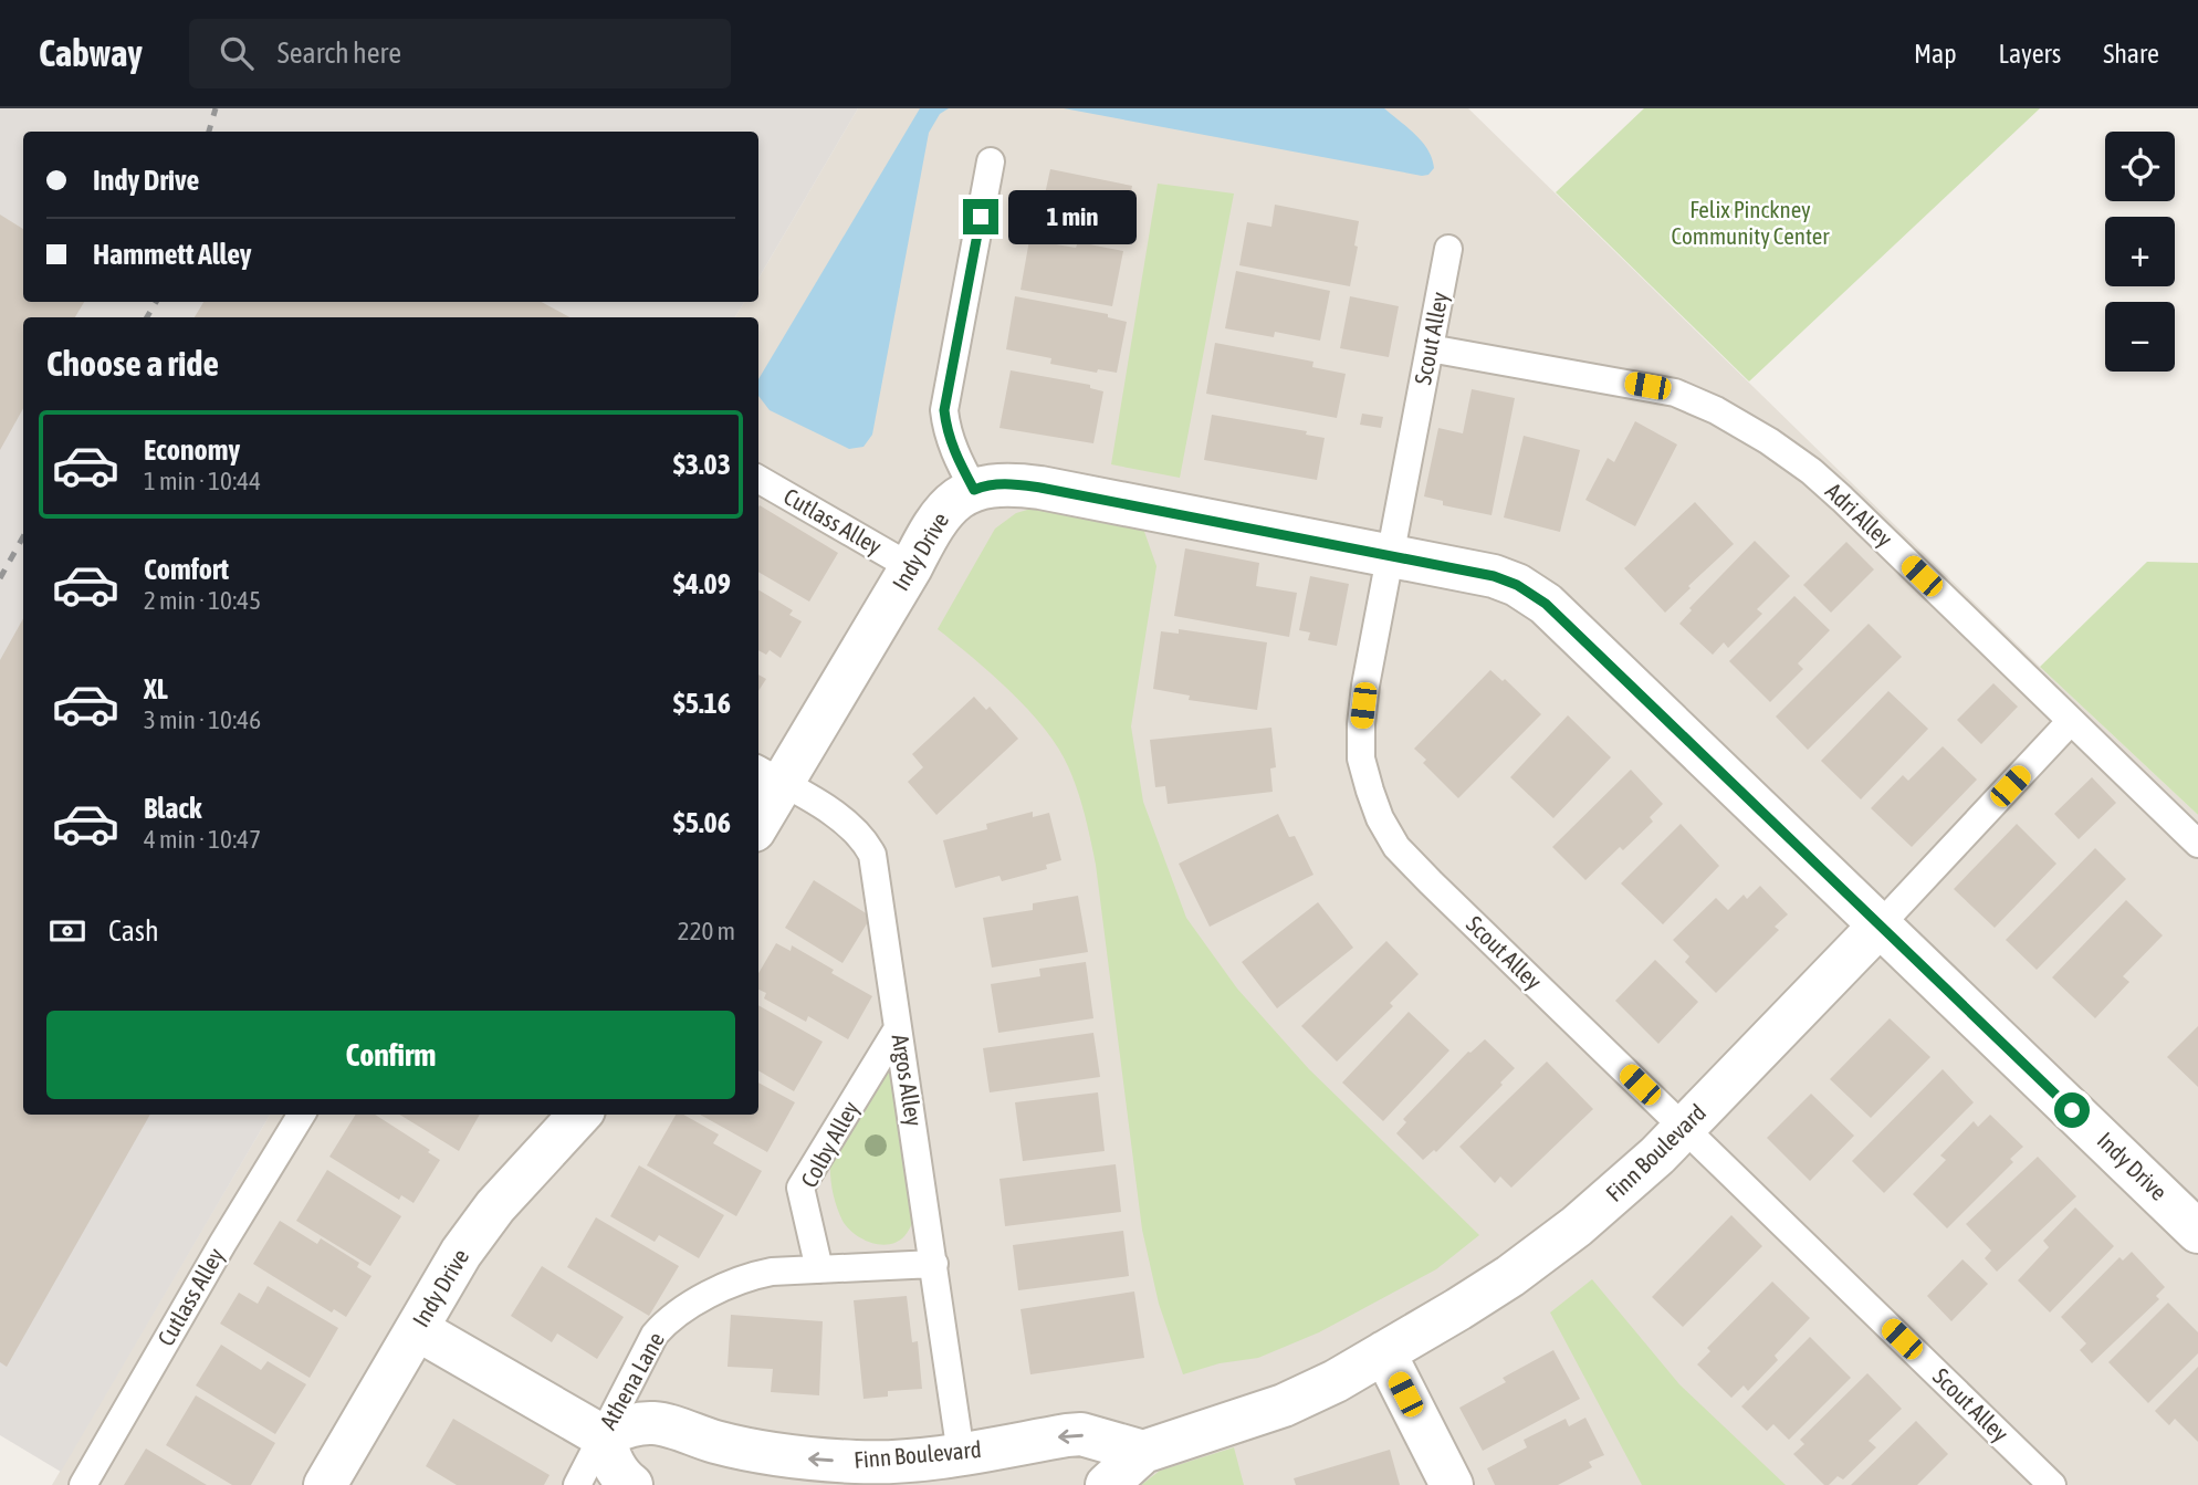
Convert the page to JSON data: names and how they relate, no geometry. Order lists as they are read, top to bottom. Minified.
{"streets":{"street":["Indy Drive","Finn Boulevard"],"lane":["Scout Alley","Adri Alley","Cutlass Alley","Argos Alley","Colby Alley","Athena Lane"]},"crossings":[["Scout Alley","Adri Alley"],["Scout Alley","Indy Drive"],["Scout Alley","Finn Boulevard"],["Adri Alley","Finn Boulevard"],["Cutlass Alley","Indy Drive"],["Indy Drive","Argos Alley"],["Indy Drive","Finn Boulevard"],["Argos Alley","Colby Alley"],["Argos Alley","Finn Boulevard"],["Argos Alley","Athena Lane"],["Colby Alley","Athena Lane"],["Finn Boulevard","Athena Lane"]],"parks":["Felix Pinckney Community Center"],"page":{"header":"Cabway","search":"Search here","nav":["Map","Layers","Share"],"map_buttons":["+","−"],"banner":["Indy Drive","Hammett Alley"],"bubble":"1 min","heading":"Choose a ride","list":[{"name":"Economy","note":"1 min · 10:44","value":"$3.03"},{"name":"Comfort","note":"2 min · 10:45","value":"$4.09"},{"name":"XL","note":"3 min · 10:46","value":"$5.16"},{"name":"Black","note":"4 min · 10:47","value":"$5.06"}],"pay":["Cash","220 m"],"buttons":"Confirm"}}
